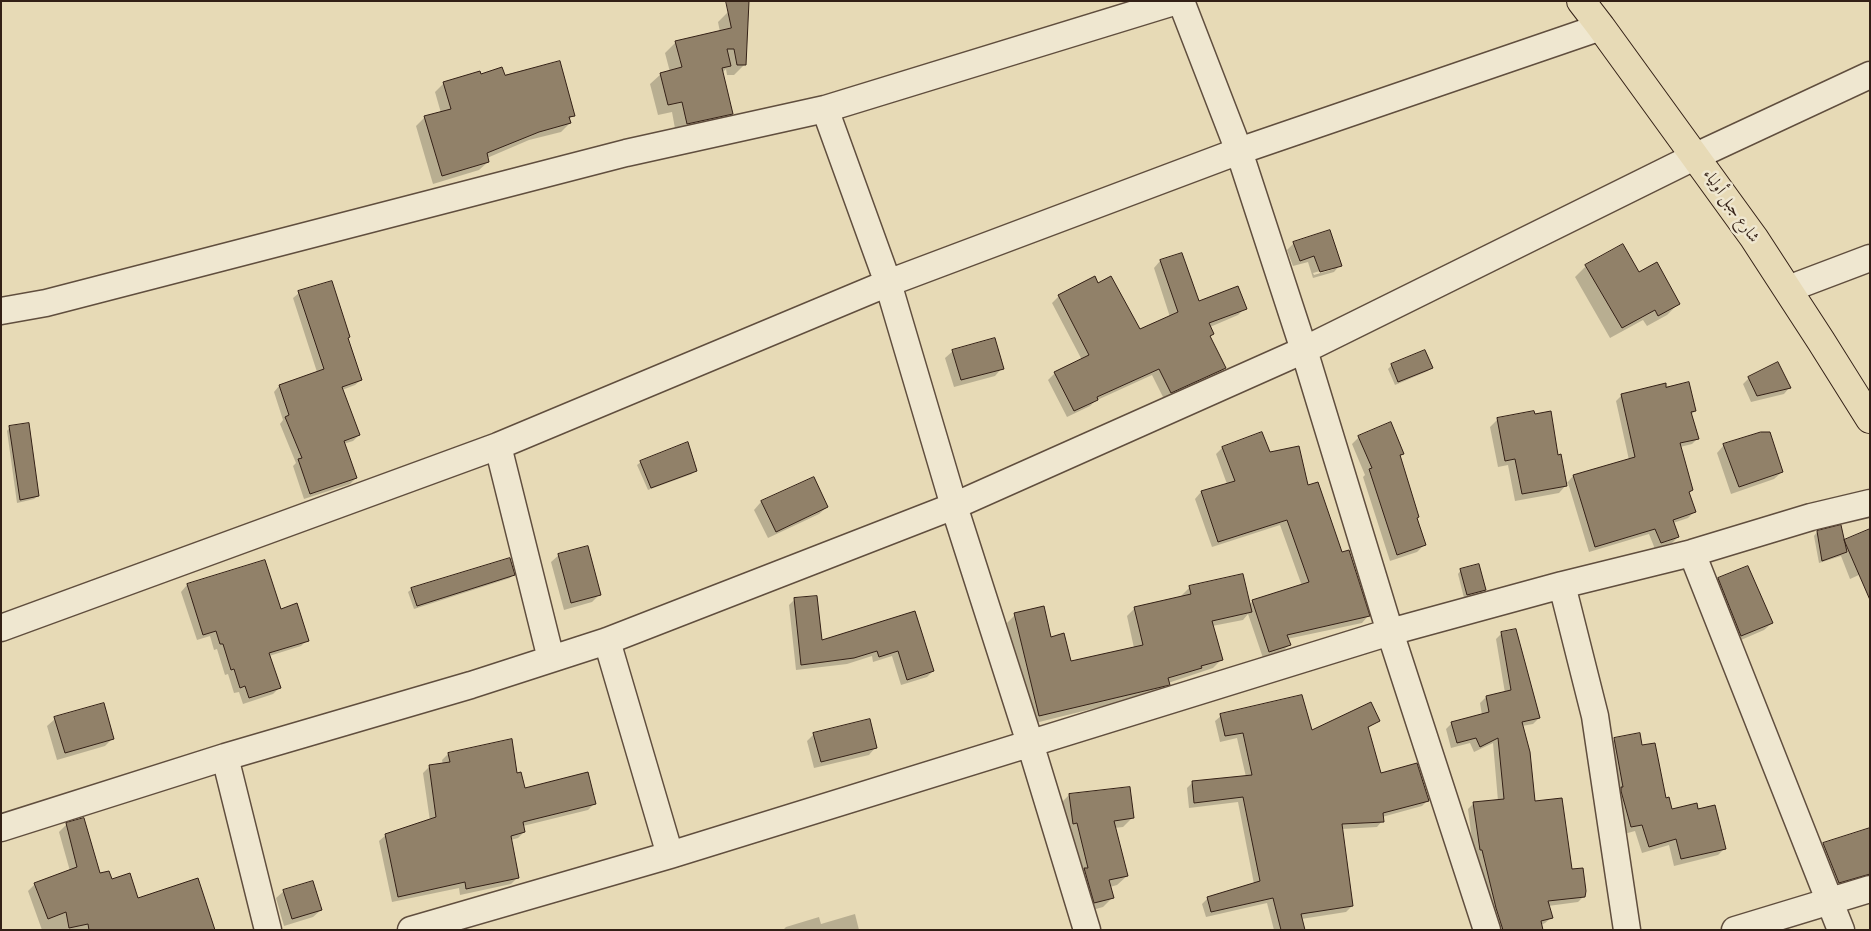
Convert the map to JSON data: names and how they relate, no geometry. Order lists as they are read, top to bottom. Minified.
{"streets":{"highway":["شارع جبل أولياء"]}}
